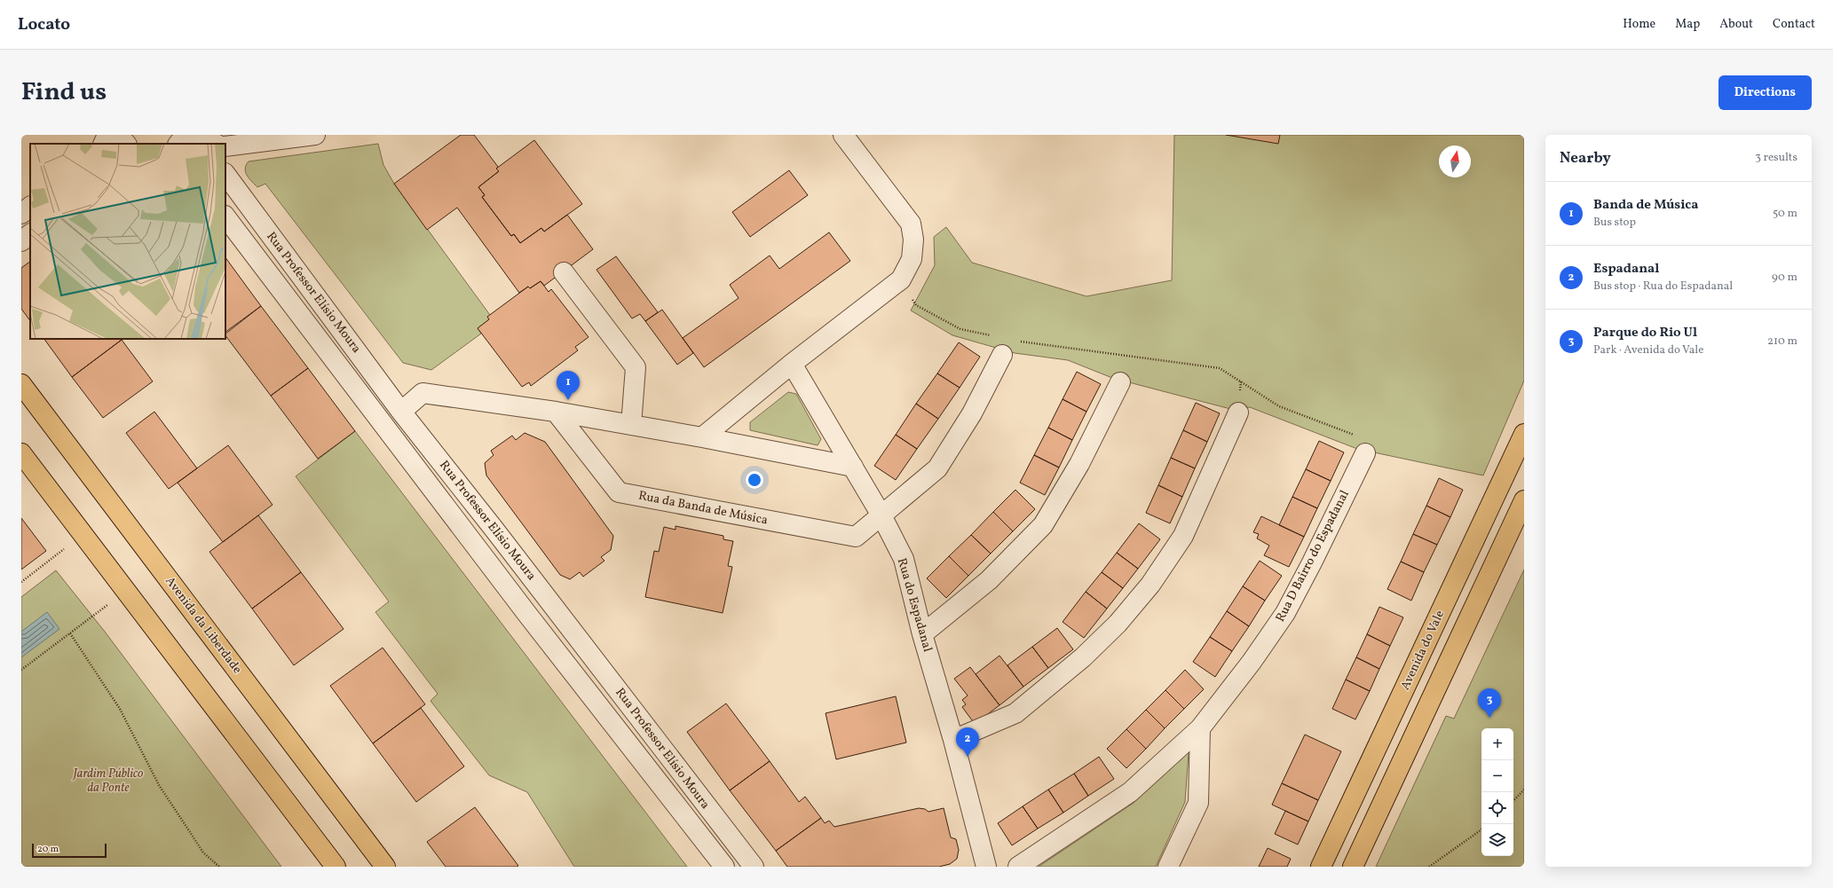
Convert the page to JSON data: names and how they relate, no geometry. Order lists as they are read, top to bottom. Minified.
{"streets":{"main road":["Avenida da Liberdade","Avenida do Vale"],"street":["Rua Professor Elísio Moura","Rua da Banda de Música","Rua D Bairro do Espadanal","Rua do Espadanal"]},"crossings":[["Rua da Banda de Música","Rua do Espadanal"]],"parks":["Jardim Público da Ponte"],"scale_bar":"20 m","north":"top","page":{"header":"Locato","nav":["Home","Map","About","Contact"],"title":"Find us","buttons":"Directions","heading":["Nearby","3 results"],"list":[{"mark":"1","name":"Banda de Música","note":"Bus stop","value":"50 m"},{"mark":"2","name":"Espadanal","note":"Bus stop · Rua do Espadanal","value":"90 m"},{"mark":"3","name":"Parque do Rio Ul","note":"Park · Avenida do Vale","value":"210 m"}],"pins":["1","3","2"],"map_buttons":["+","−"],"scale":"20 m"}}
